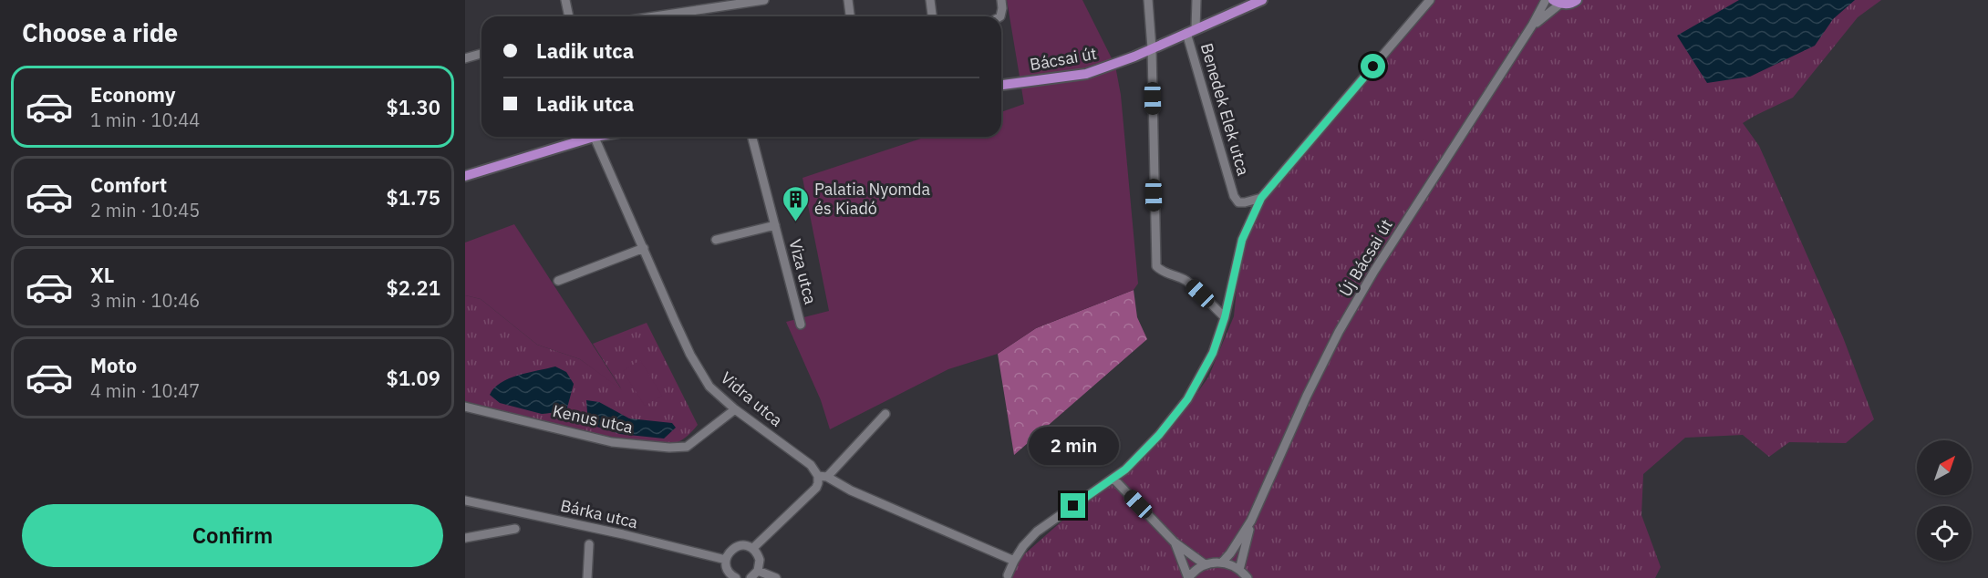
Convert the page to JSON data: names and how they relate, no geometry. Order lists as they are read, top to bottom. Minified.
{"streets":{"main road":["Bácsai út","Új Bácsai út"],"street":["Benedek Elek utca","Viza utca","Vidra utca","Kenus utca","Bárka utca"]},"crossings":[["Bácsai út","Benedek Elek utca"],["Vidra utca","Kenus utca"]],"places":{"building":["Palatia Nyomda és Kiadó"]},"north":"top right","page":{"heading":"Choose a ride","banner":["Ladik utca","Ladik utca"],"list":[{"name":"Economy","note":"1 min · 10:44","value":"$1.30"},{"name":"Comfort","note":"2 min · 10:45","value":"$1.75"},{"name":"XL","note":"3 min · 10:46","value":"$2.21"},{"name":"Moto","note":"4 min · 10:47","value":"$1.09"}],"bubble":"2 min","buttons":"Confirm"}}
